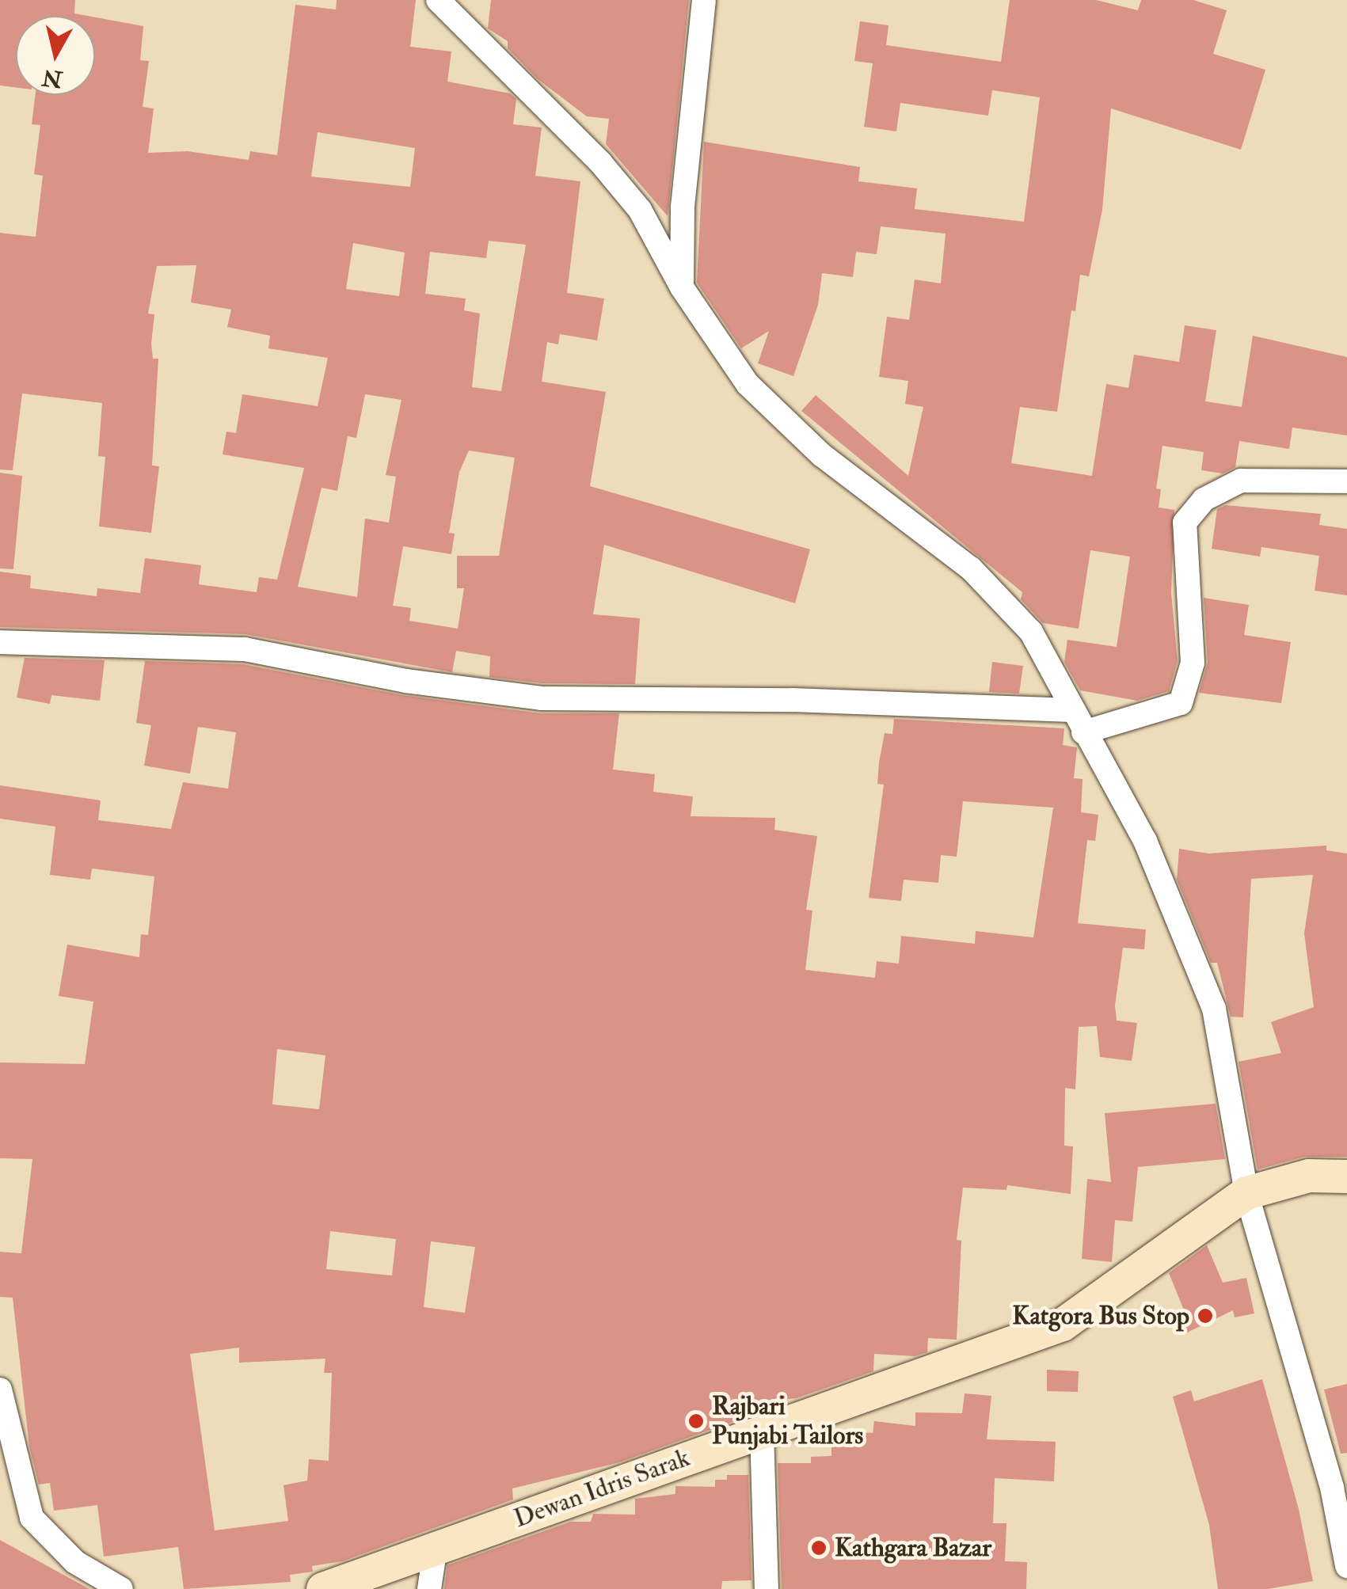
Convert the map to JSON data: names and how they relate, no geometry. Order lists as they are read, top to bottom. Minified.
{"streets":{"main road":["Dewan Idris Sarak"]},"places":["Katgora Bus Stop","Rajbari Punjabi Tailors","Kathgara Bazar"],"north":"bottom"}
